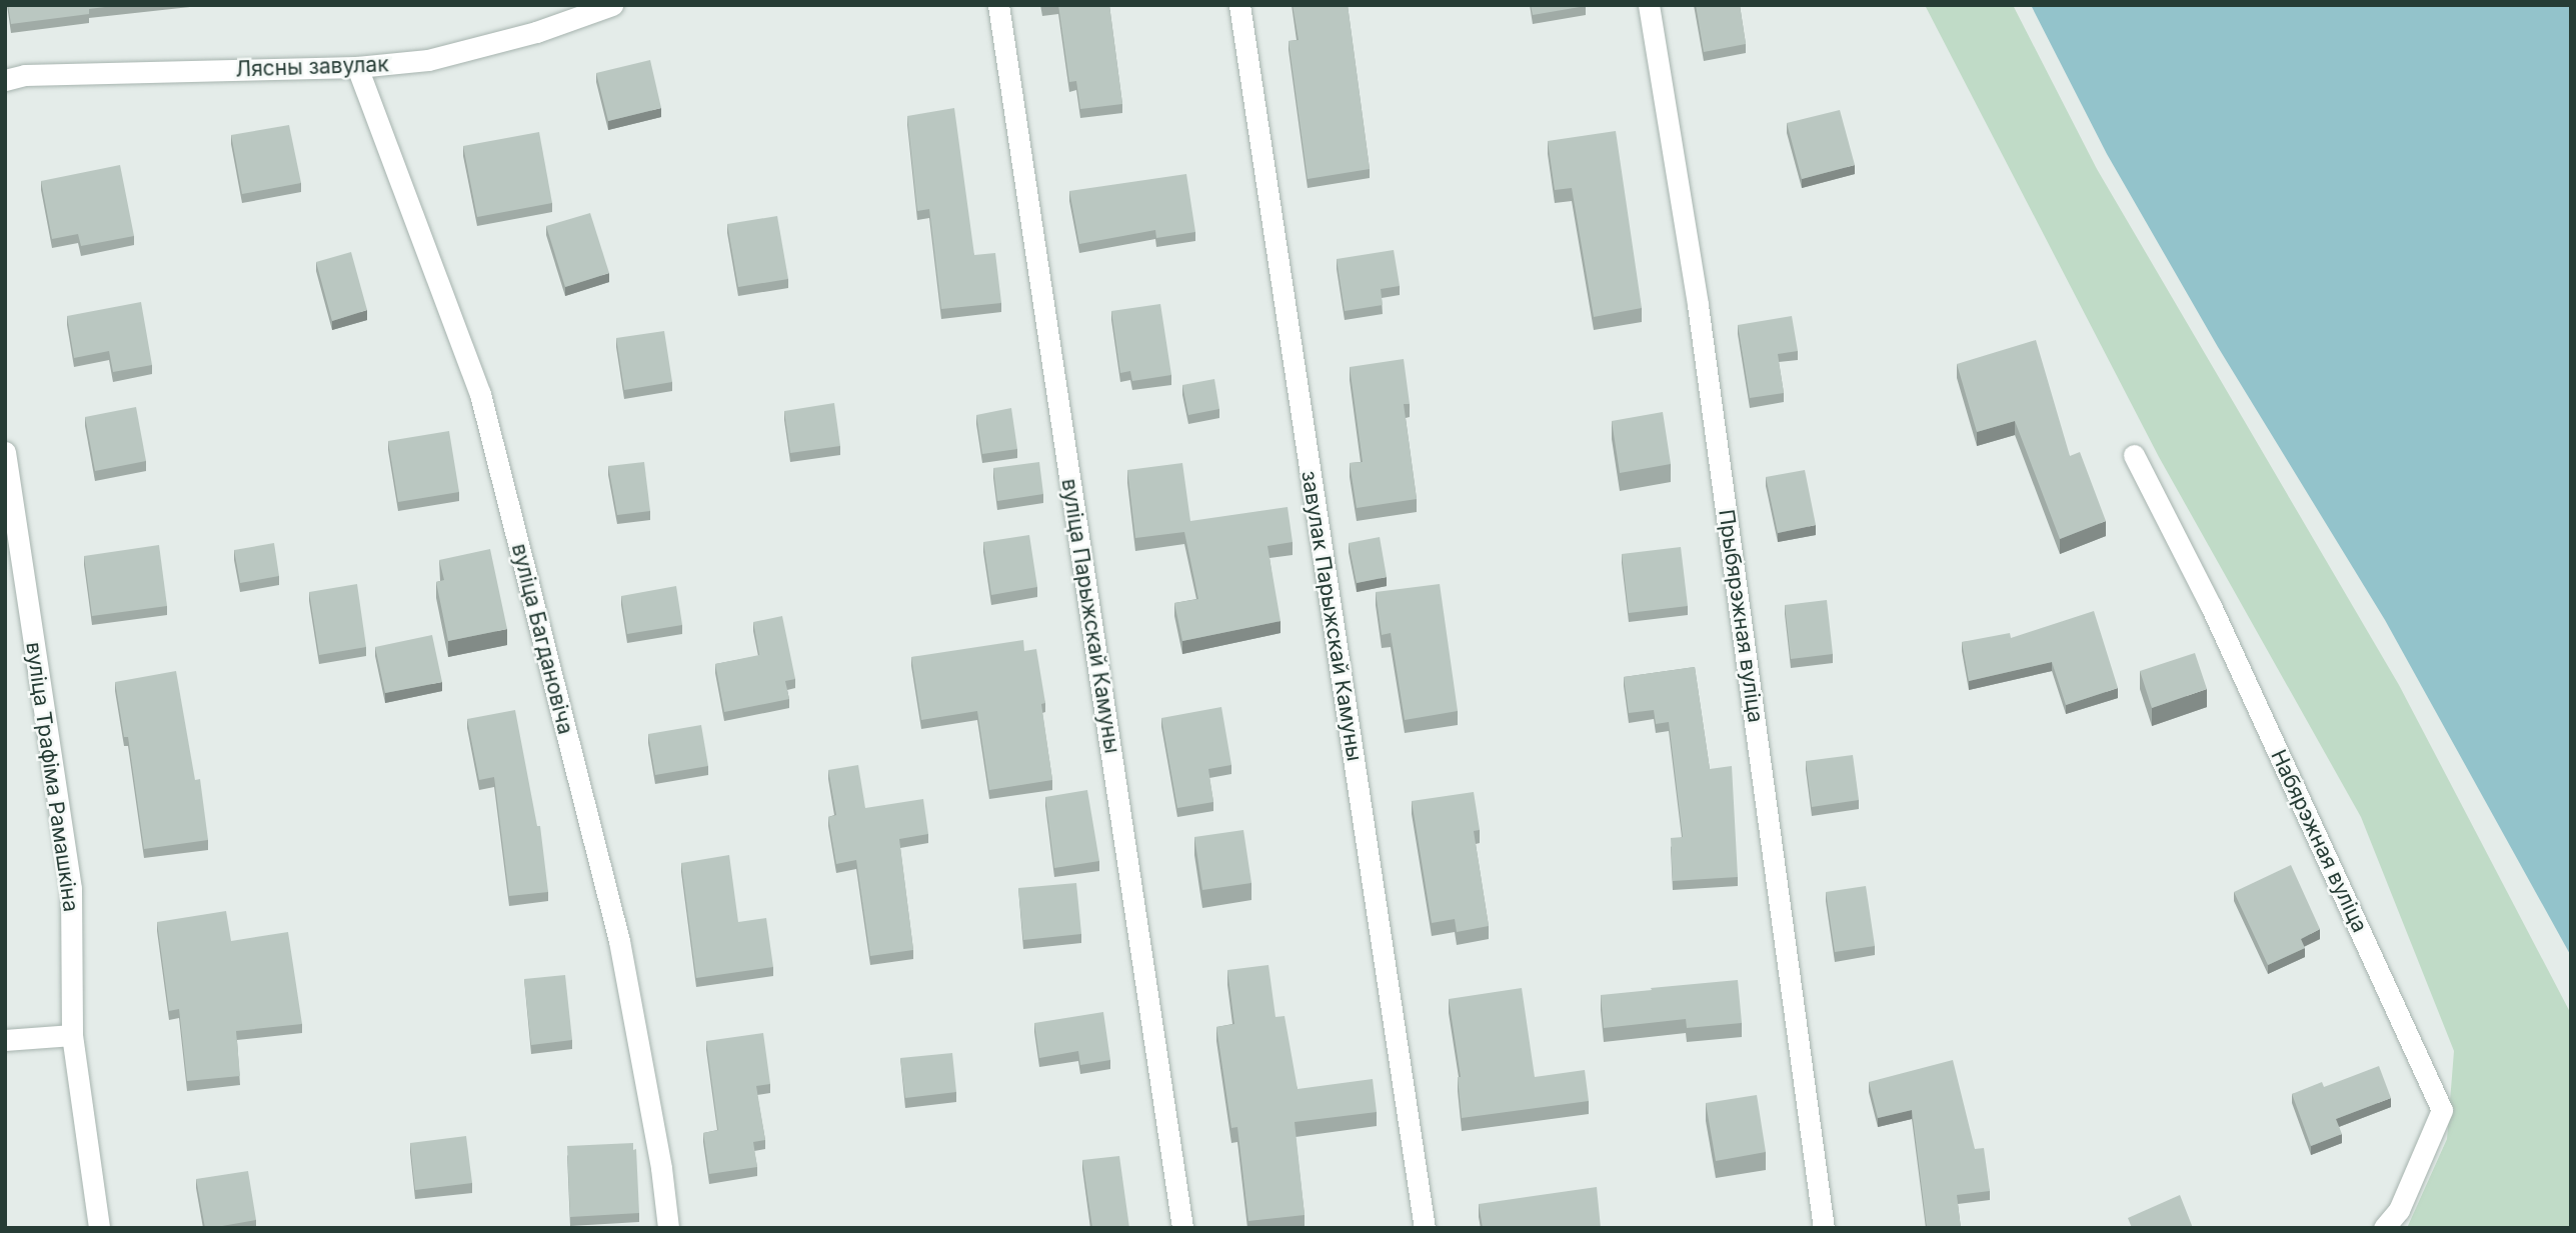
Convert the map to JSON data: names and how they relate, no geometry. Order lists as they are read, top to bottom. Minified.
{"streets":{"street":["Лясны завулак","вуліца Парыжскай Камуны","завулак Парыжскай Камуны","Прыбярэжная вуліца","вуліца Багдановіча","вуліца Трафіма Рамашкіна","Набярэжная вуліца"]},"crossings":[["Лясны завулак","вуліца Багдановіча"]]}
